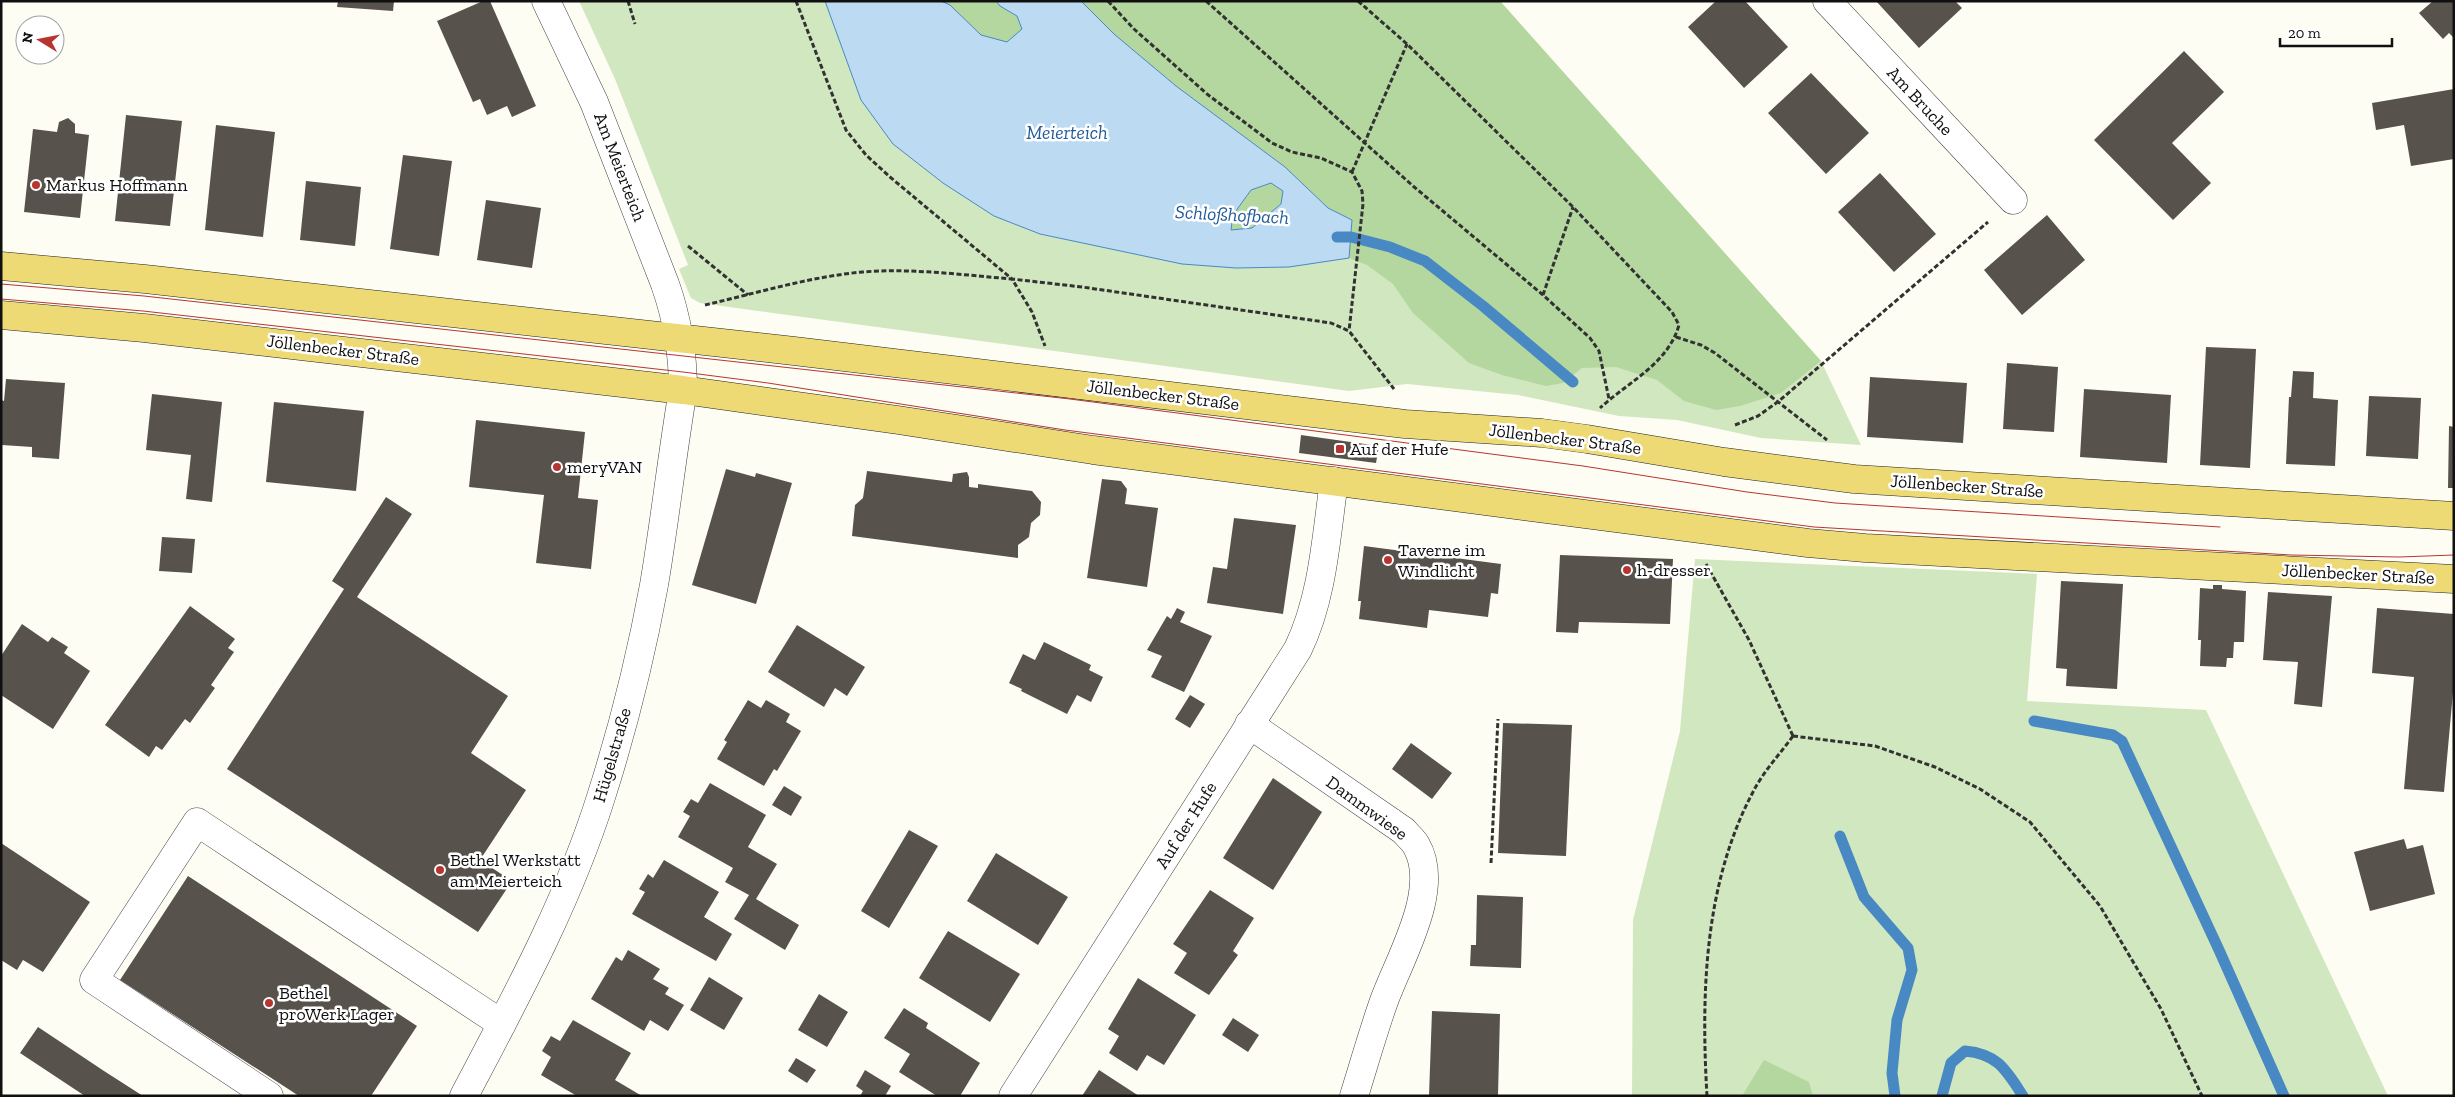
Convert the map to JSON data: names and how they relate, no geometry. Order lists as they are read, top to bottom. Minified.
{"streets":{"main road":["Jöllenbecker Straße"],"street":["Am Bruche","Am Meierteich","Hügelstraße","Dammwiese","Auf der Hufe"]},"crossings":[["Am Meierteich","Jöllenbecker Straße"],["Jöllenbecker Straße","Hügelstraße"],["Jöllenbecker Straße","Auf der Hufe"],["Dammwiese","Auf der Hufe"]],"water":["Meierteich","Schloßhofbach"],"places":{"other":["Markus Hoffmann","meryVAN","Taverne im Windlicht","h-dresser","Bethel Werkstatt am Meierteich","Bethel proWerk Lager"],"transit":["Auf der Hufe"]},"scale_bar":"20 m","north":"left"}
